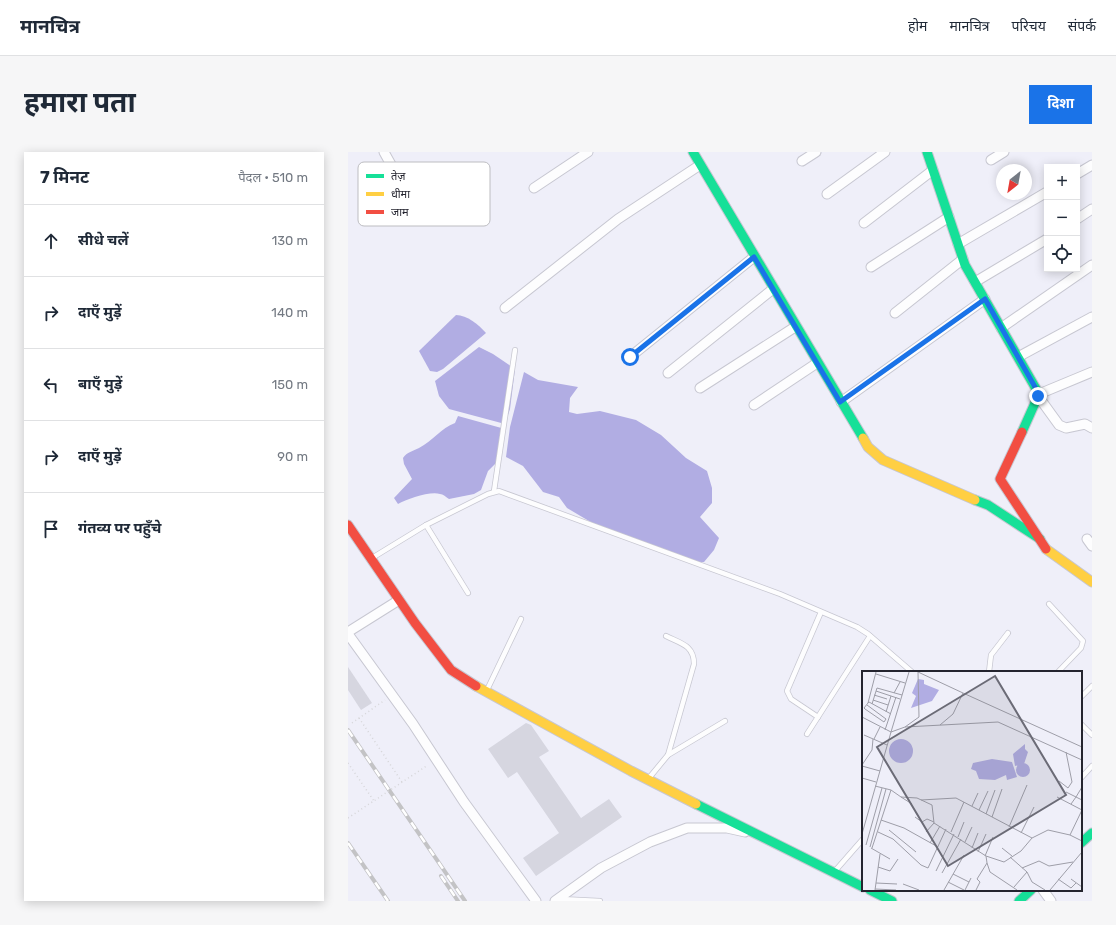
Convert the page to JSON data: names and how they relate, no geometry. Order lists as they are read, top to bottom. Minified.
{"legend":["तेज़","धीमा","जाम"],"north":"bottom left","page":{"header":"मानचित्र","nav":["होम","मानचित्र","परिचय","संपर्क"],"buttons":"दिशा","title":"हमारा पता","heading":["7 मिनट","पैदल · 510 m"],"map_buttons":["+","−"],"list":[["सीधे चलें","130 m"],["दाएँ मुड़ें","140 m"],["बाएँ मुड़ें","150 m"],["दाएँ मुड़ें","90 m"],"गंतव्य पर पहुँचे"]}}
